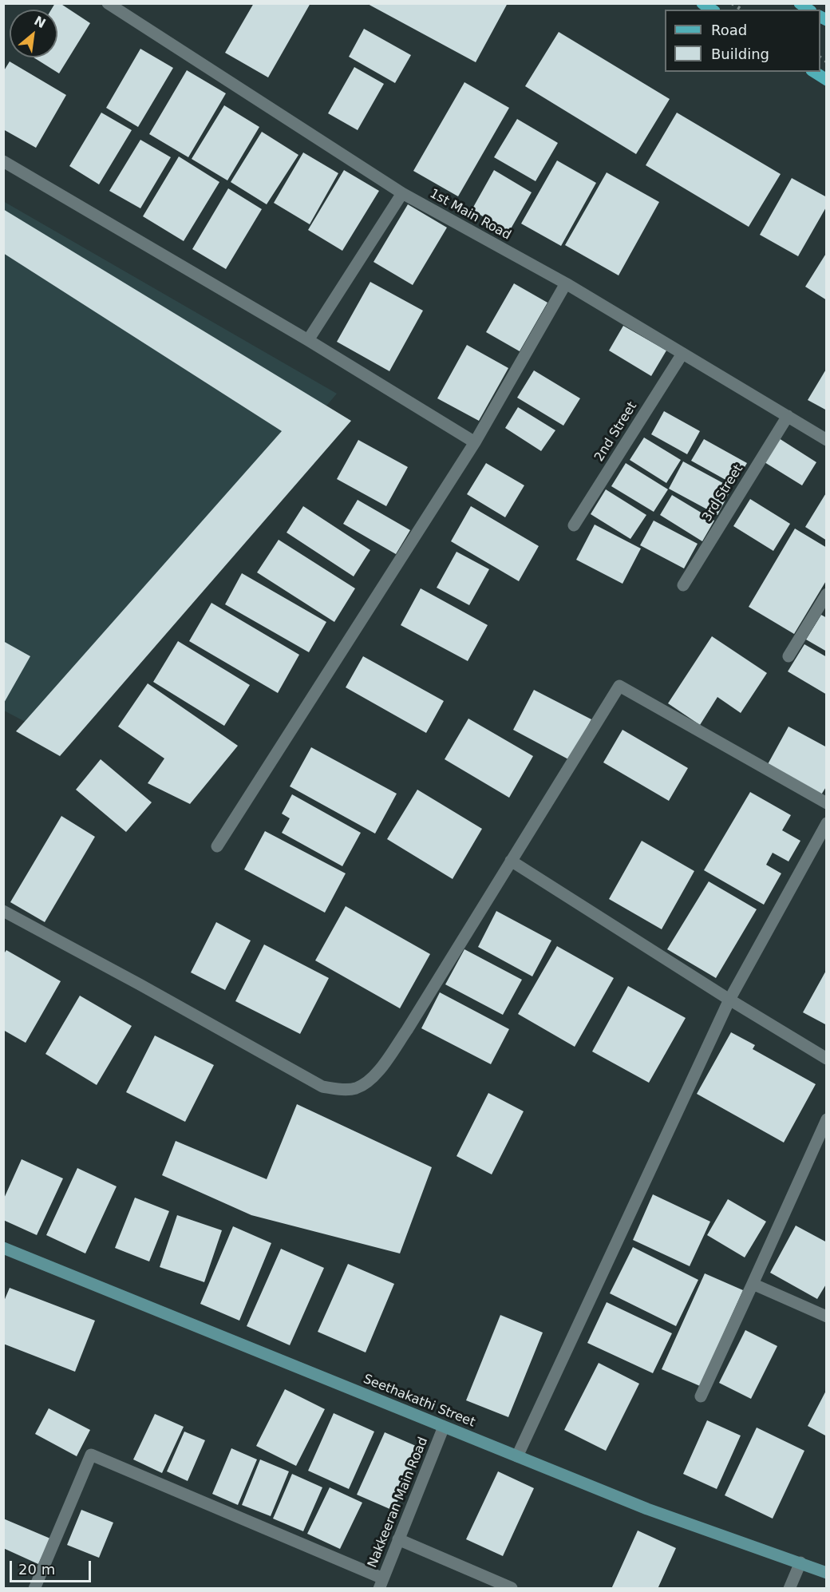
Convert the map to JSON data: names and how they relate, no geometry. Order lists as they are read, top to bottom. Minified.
{"streets":{"street":["1st Main Road","2nd Street","3rd Street","Seethakathi Street","Nakkeeran Main Road"]},"crossings":[["1st Main Road","2nd Street"],["1st Main Road","3rd Street"],["Seethakathi Street","Nakkeeran Main Road"]],"legend":["Road","Building"],"scale_bar":"20 m","north":"top right"}
